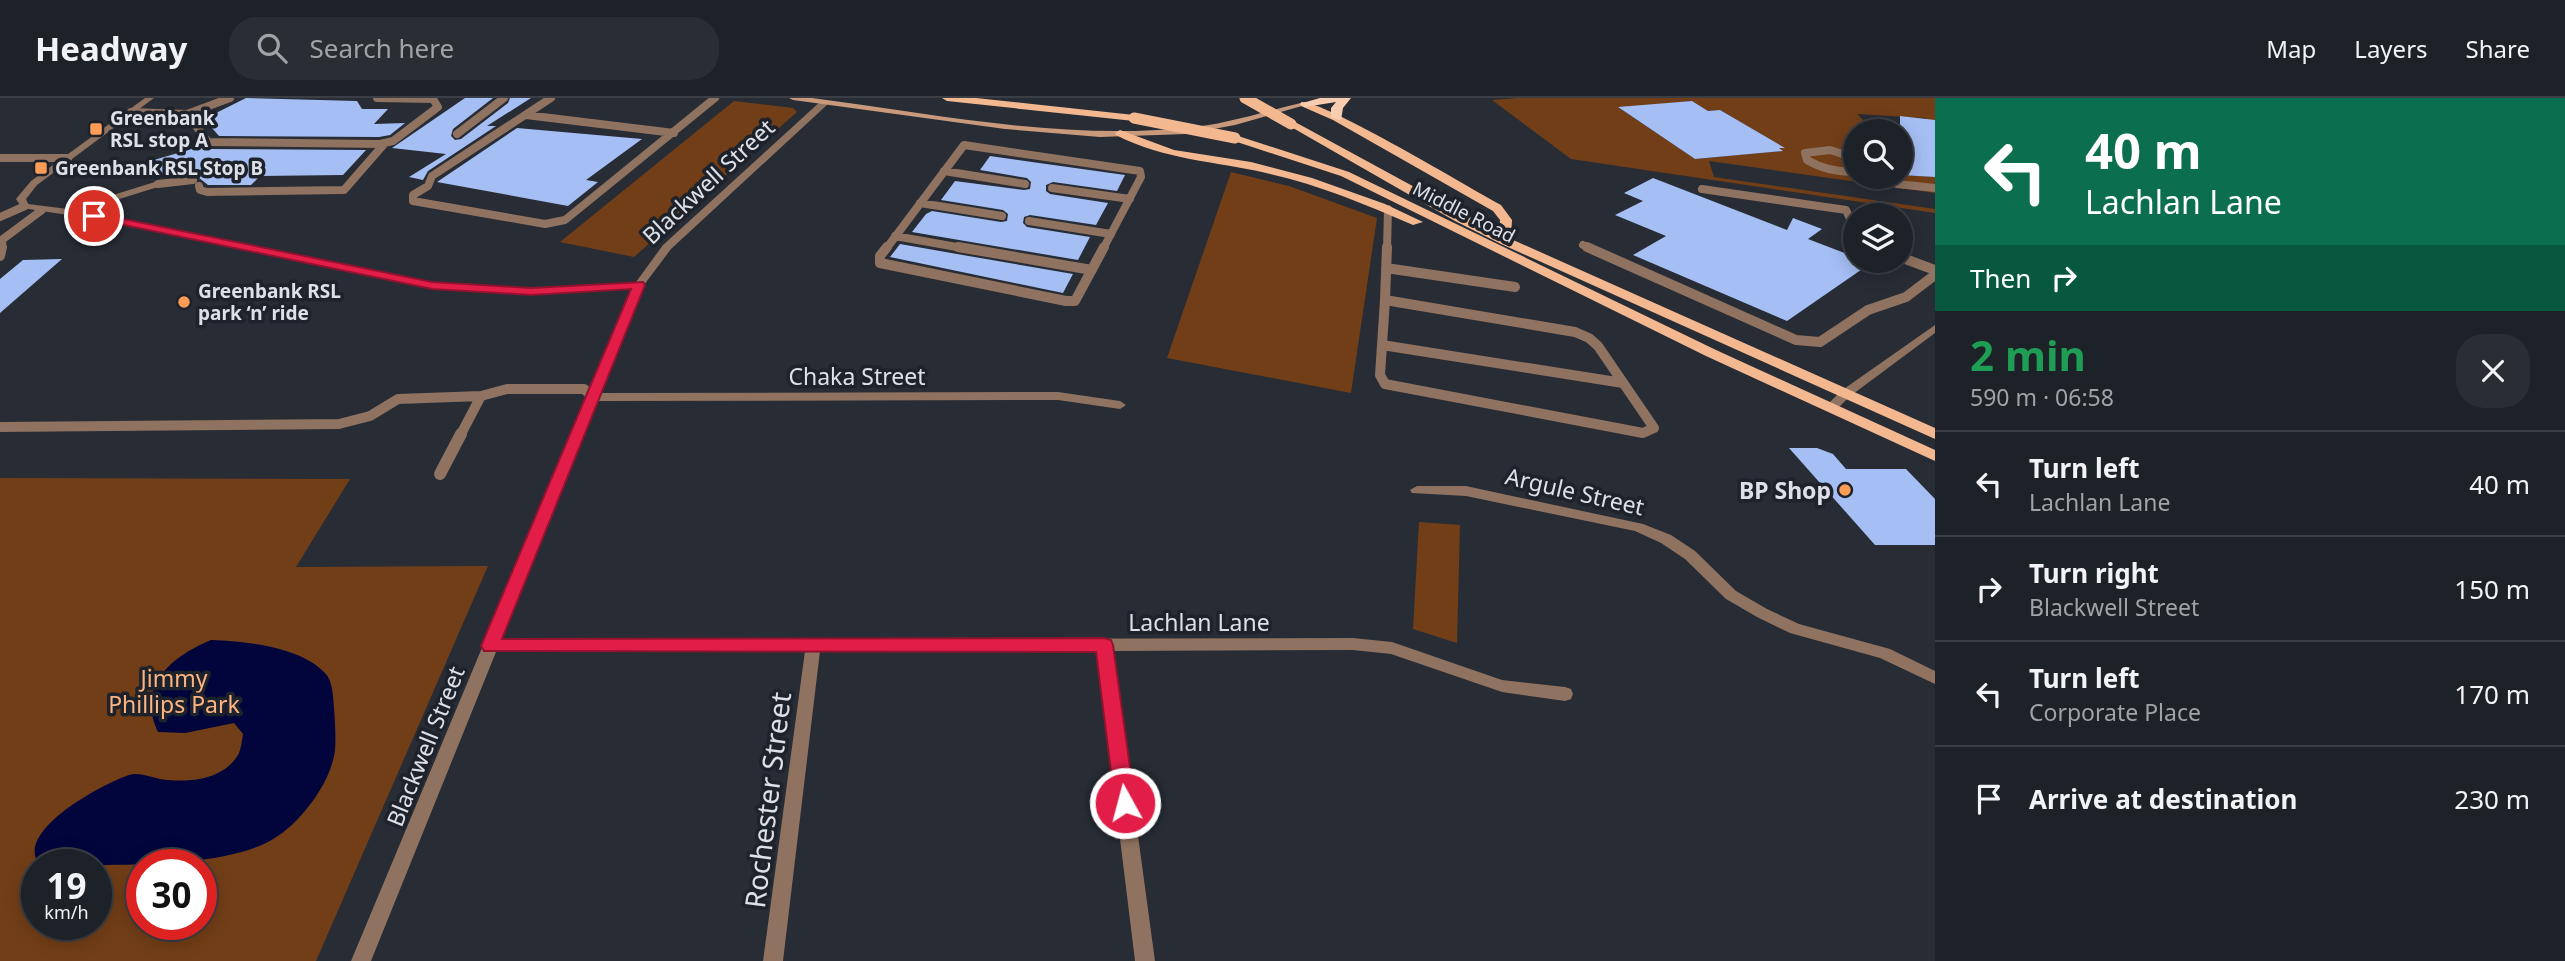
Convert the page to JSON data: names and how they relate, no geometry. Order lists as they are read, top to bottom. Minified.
{"streets":{"main road":["Middle Road"],"street":["Blackwell Street","Chaka Street","Argule Street","Lachlan Lane","Rochester Street"]},"crossings":[["Blackwell Street","Chaka Street"],["Blackwell Street","Lachlan Lane"],["Lachlan Lane","Rochester Street"]],"parks":["Jimmy Phillips Park"],"places":{"transit":["Greenbank RSL stop A","Greenbank RSL Stop B"],"other":["Greenbank RSL park ‘n’ ride","BP Shop"]},"page":{"header":"Headway","search":"Search here","nav":["Map","Layers","Share"],"turn":["40 m","Lachlan Lane"],"then":"Then","heading":["2 min","590 m · 06:58"],"list":[{"name":"Turn left","note":"Lachlan Lane","value":"40 m"},{"name":"Turn right","note":"Blackwell Street","value":"150 m"},{"name":"Turn left","note":"Corporate Place","value":"170 m"},{"name":"Arrive at destination","value":"230 m"}],"speed":"19 km/h","limit":"30"}}
